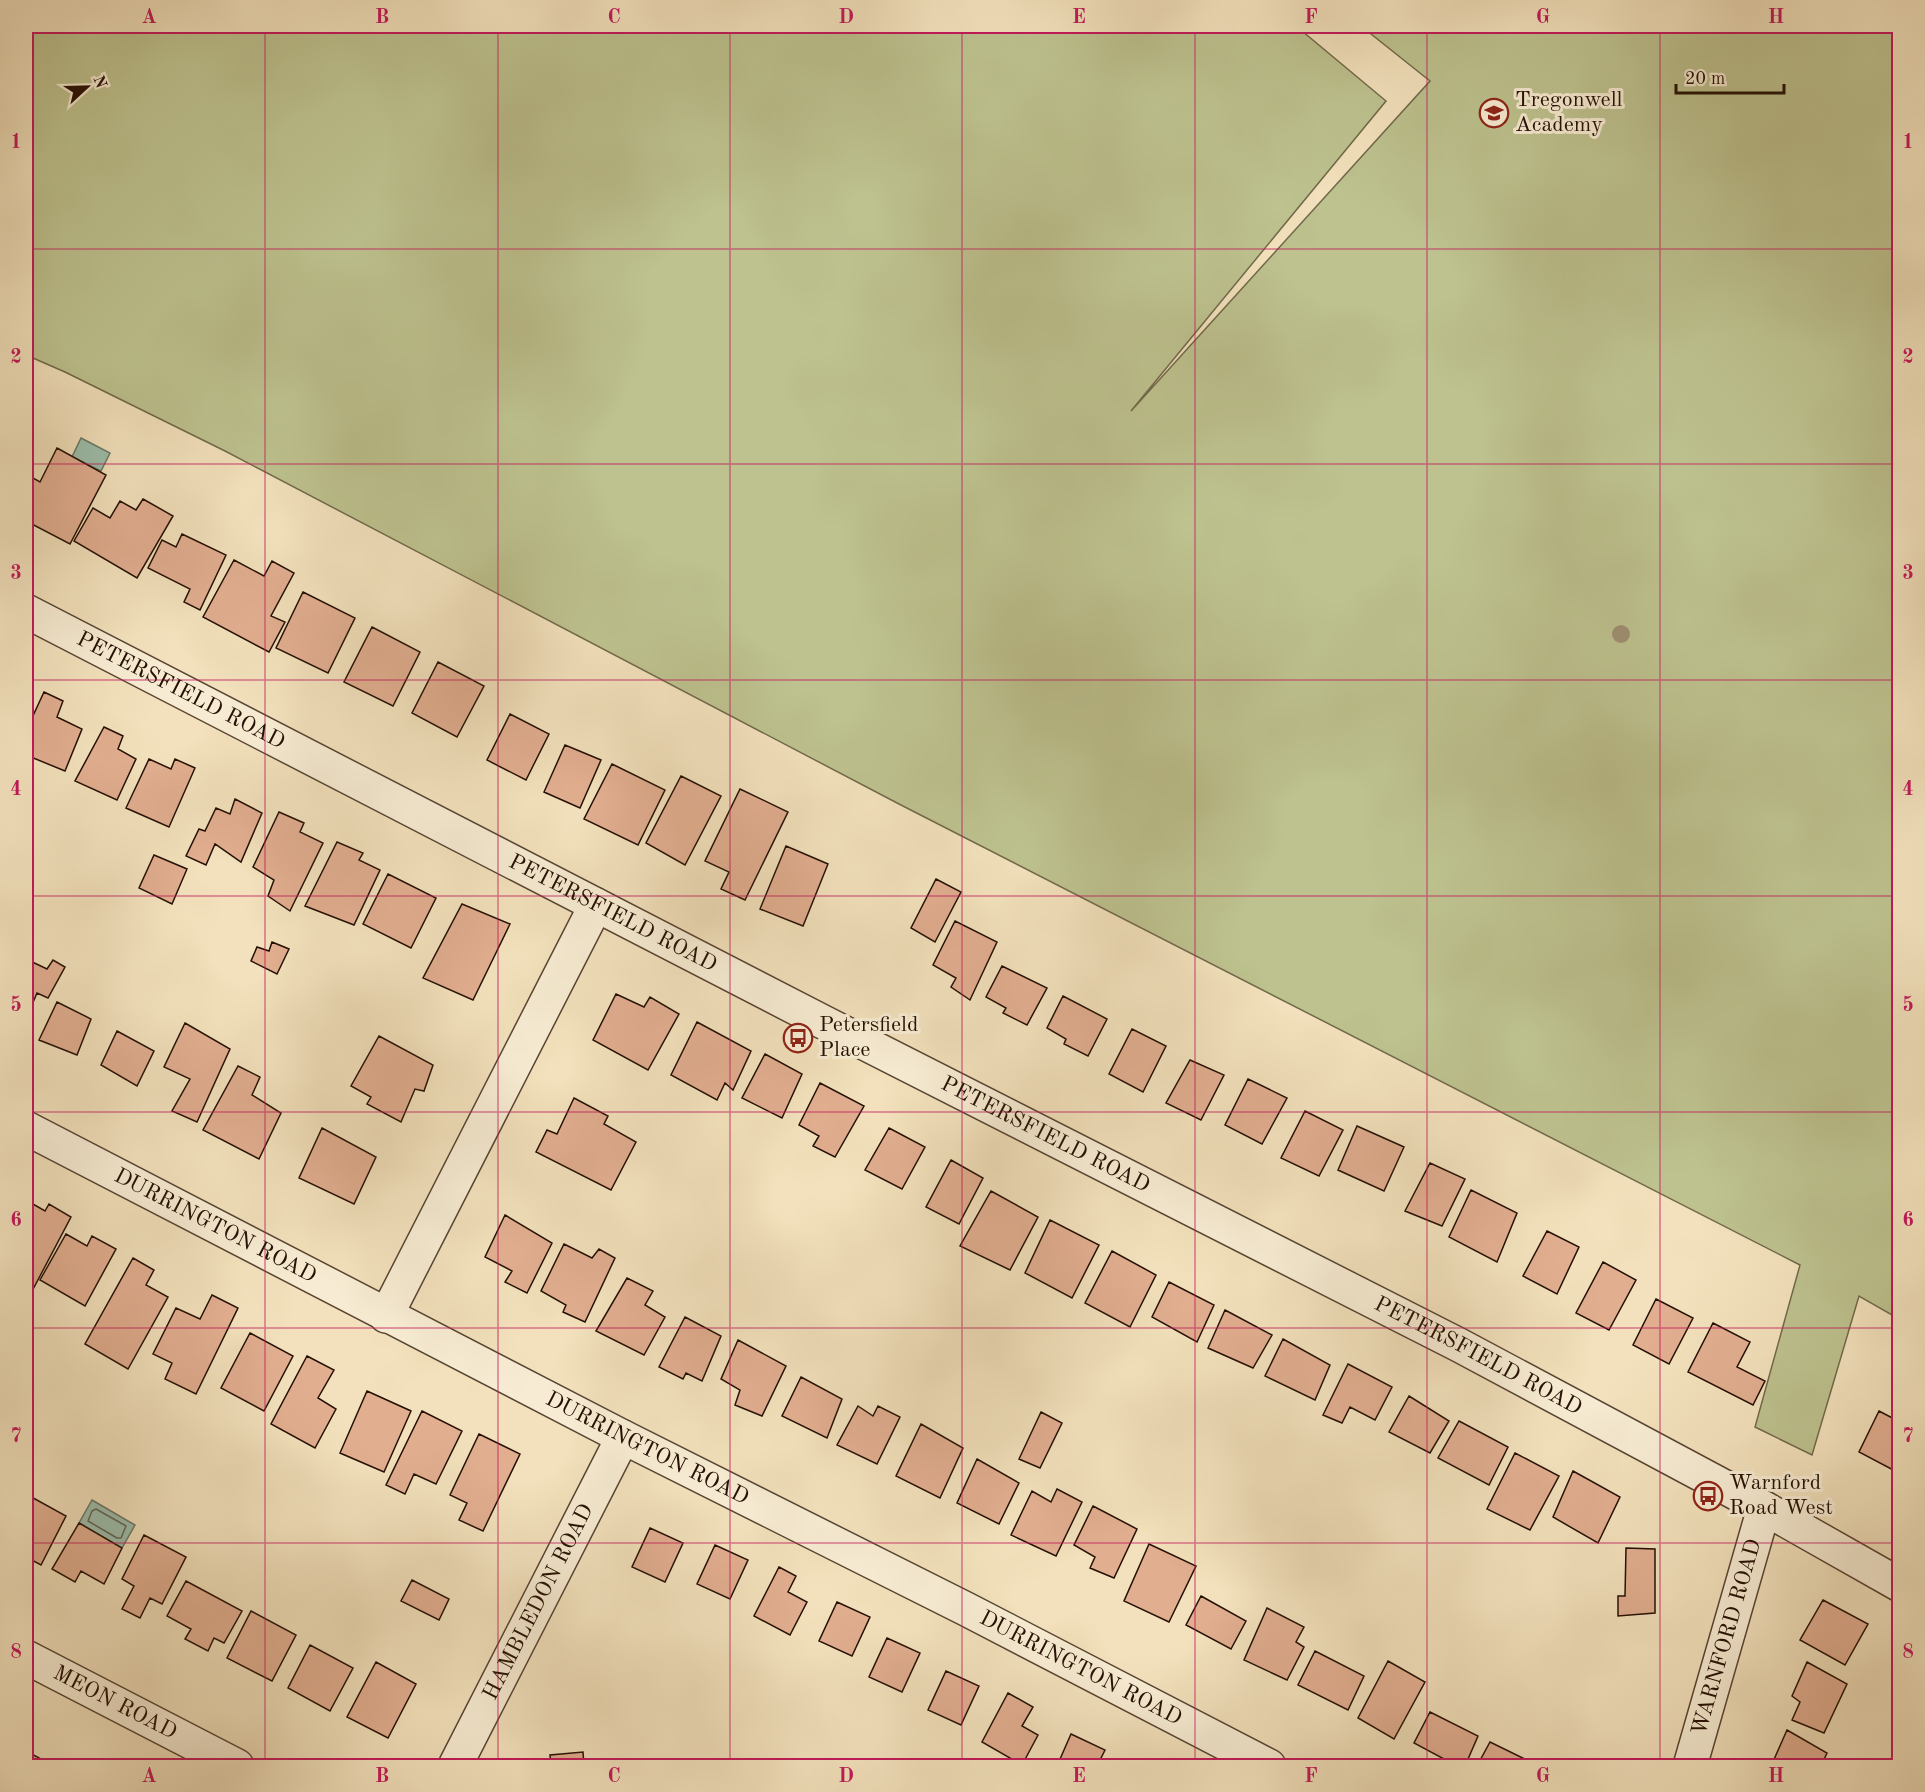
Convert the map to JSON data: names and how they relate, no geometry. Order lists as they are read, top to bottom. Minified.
{"streets":{"street":["PETERSFIELD ROAD","DURRINGTON ROAD","HAMBLEDON ROAD","WARNFORD ROAD","MEON ROAD"]},"crossings":[["PETERSFIELD ROAD","WARNFORD ROAD"],["DURRINGTON ROAD","HAMBLEDON ROAD"]],"places":{"school or university":["Tregonwell Academy"],"bus stop":["Petersfield Place","Warnford Road West"]},"scale_bar":"20 m","north":"right","grid":{"columns":["A","B","C","D","E","F","G","H"],"rows":["1","2","3","4","5","6","7","8"]}}
